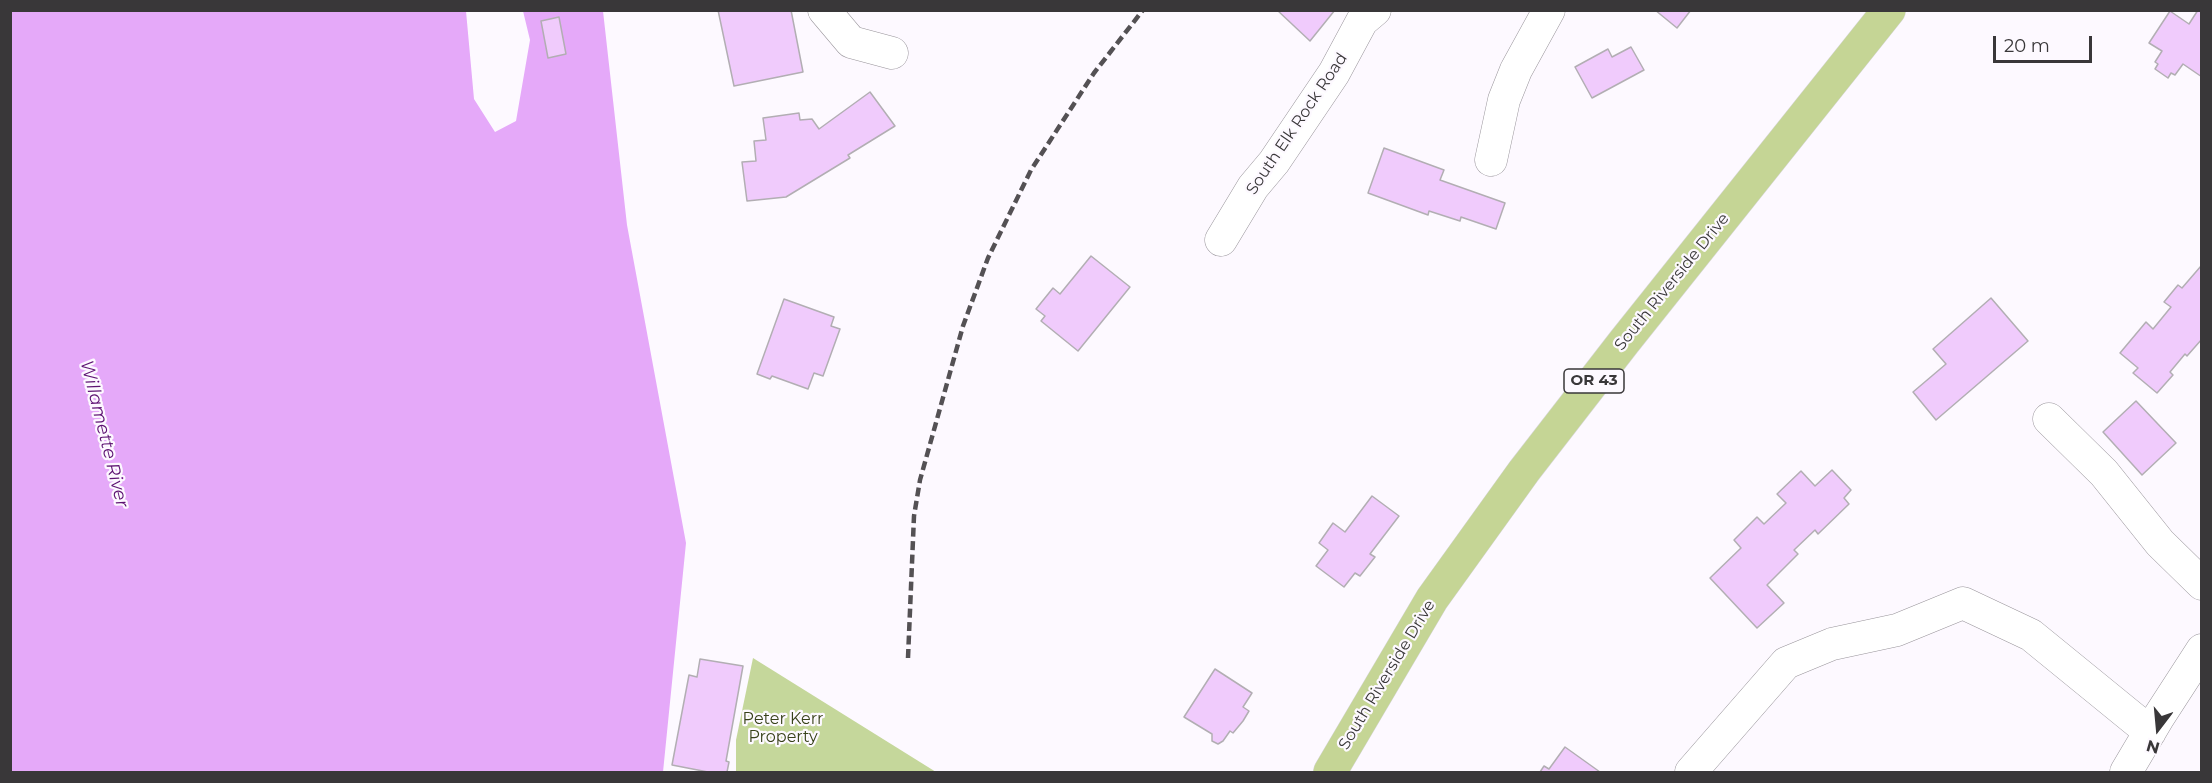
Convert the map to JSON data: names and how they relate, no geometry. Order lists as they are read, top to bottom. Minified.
{"streets":{"main road":["South Riverside Drive","OR 43"],"street":["South Elk Rock Road"]},"water":["Willamette River"],"parks":["Peter Kerr Property"],"scale_bar":"20 m","north":"bottom"}
